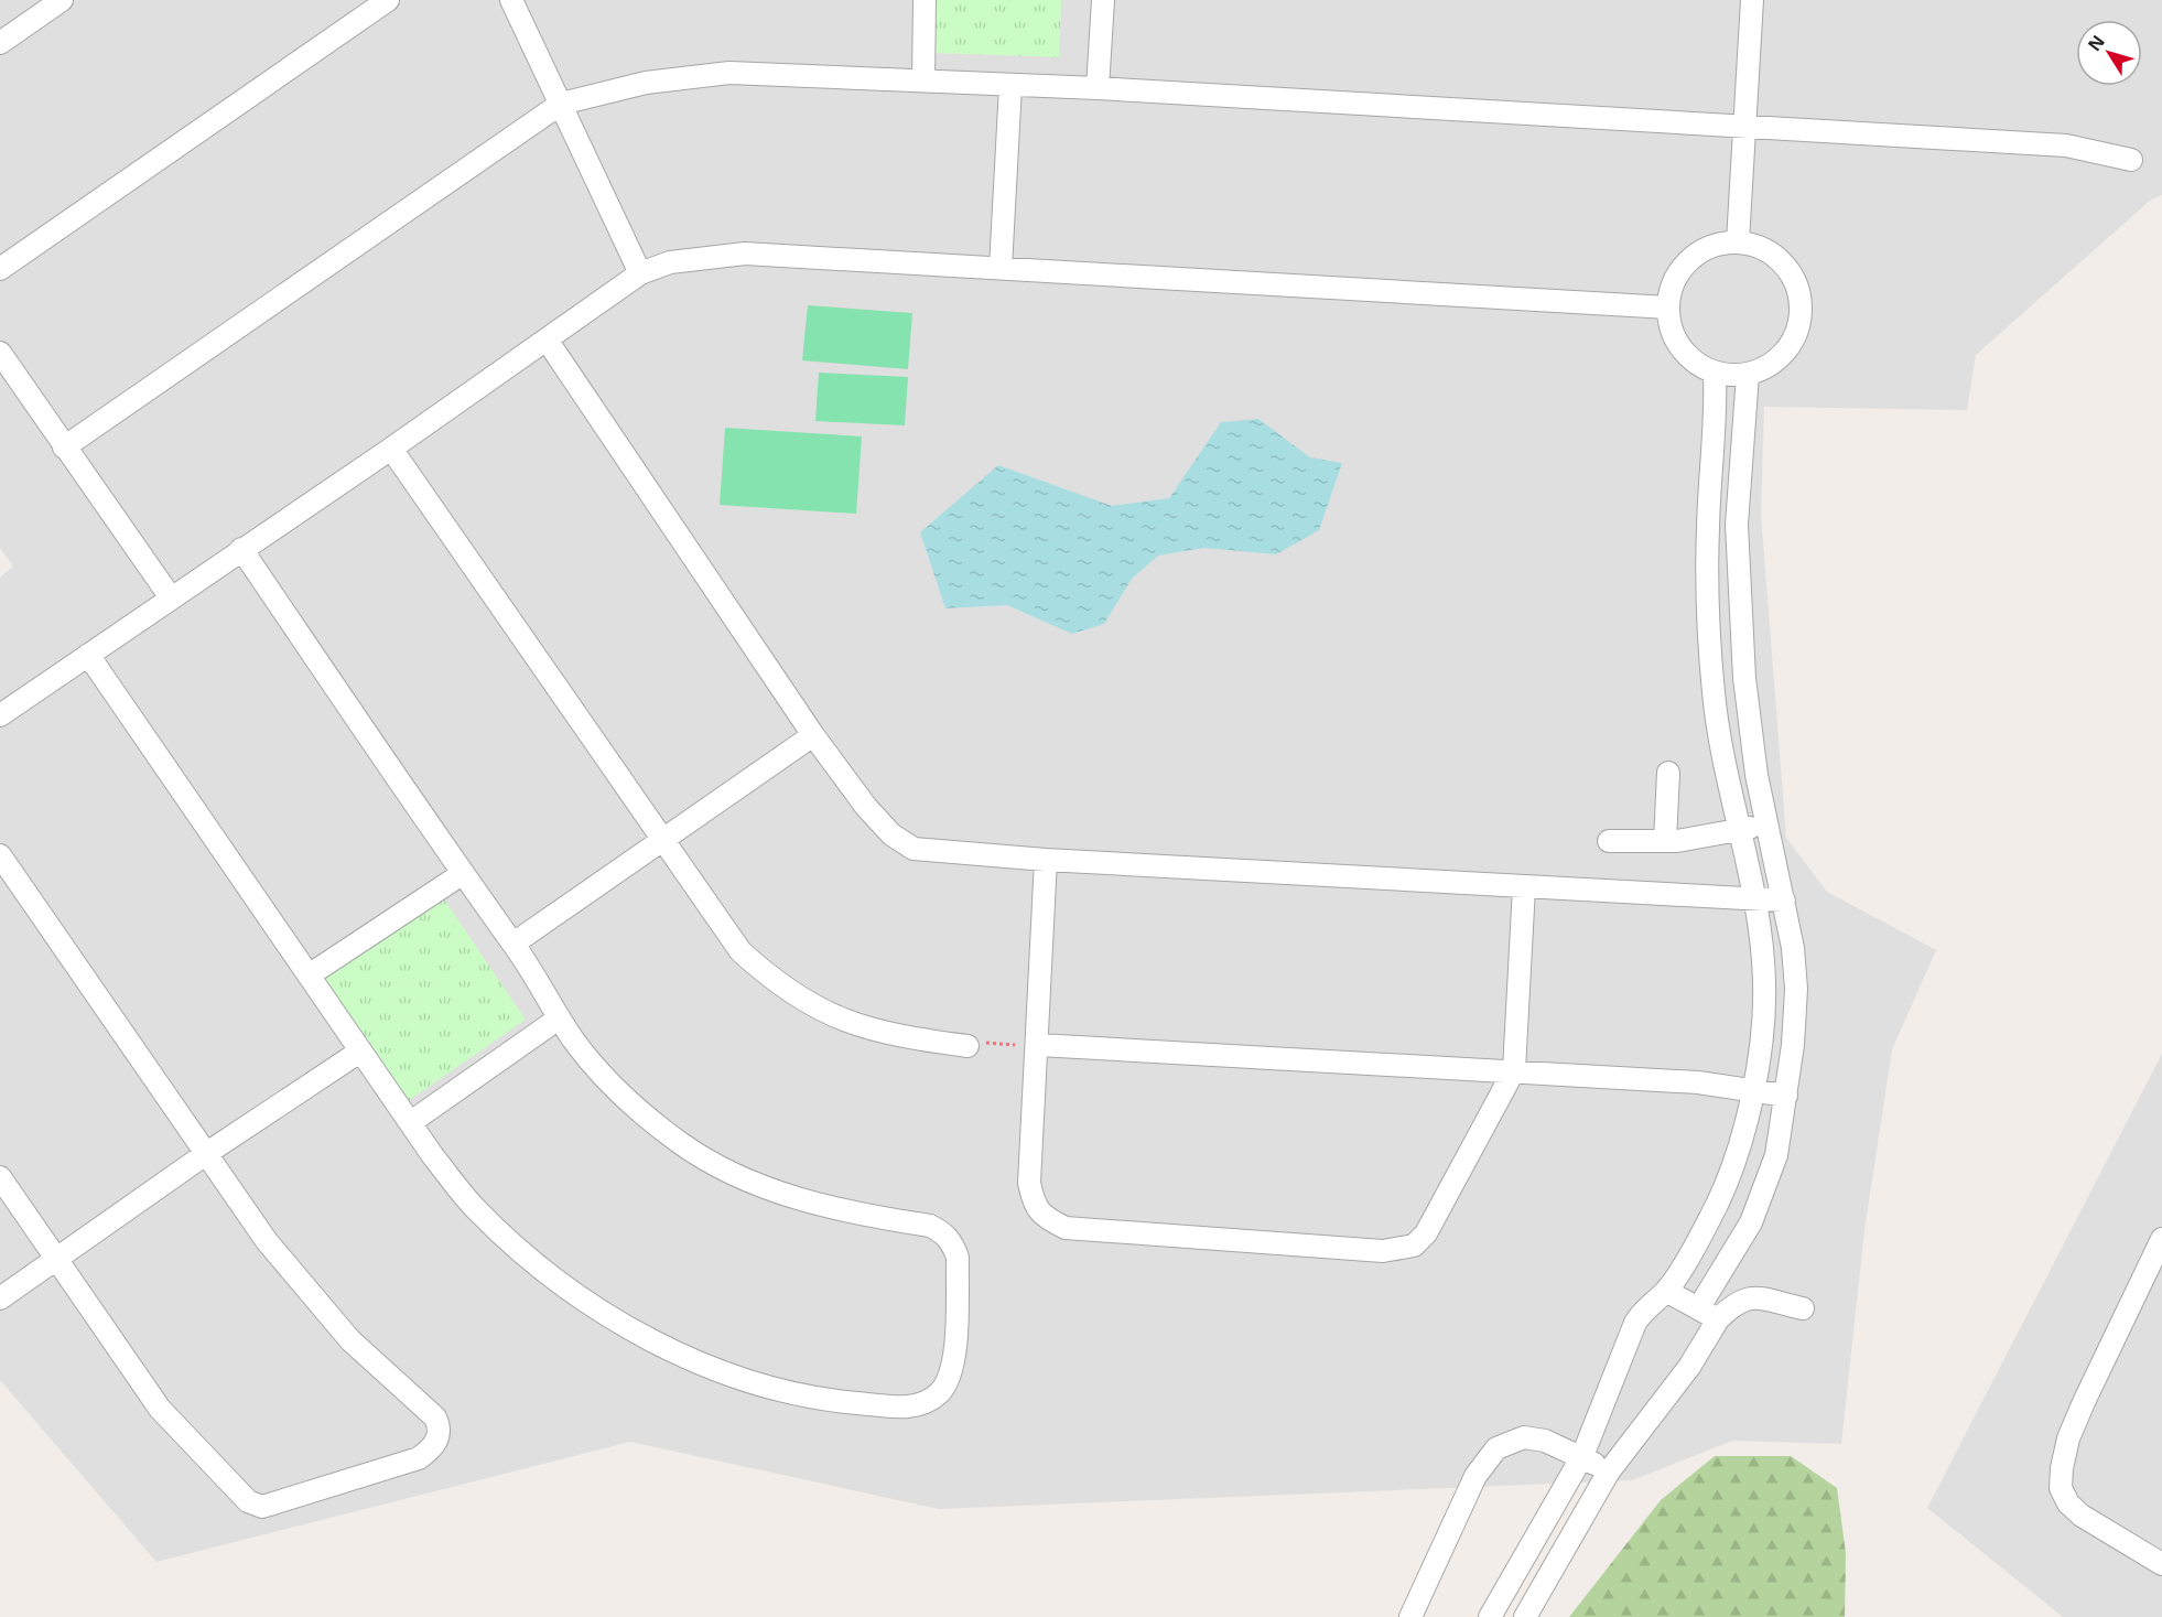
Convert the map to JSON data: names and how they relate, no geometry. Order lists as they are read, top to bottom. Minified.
{"north":"top left"}
